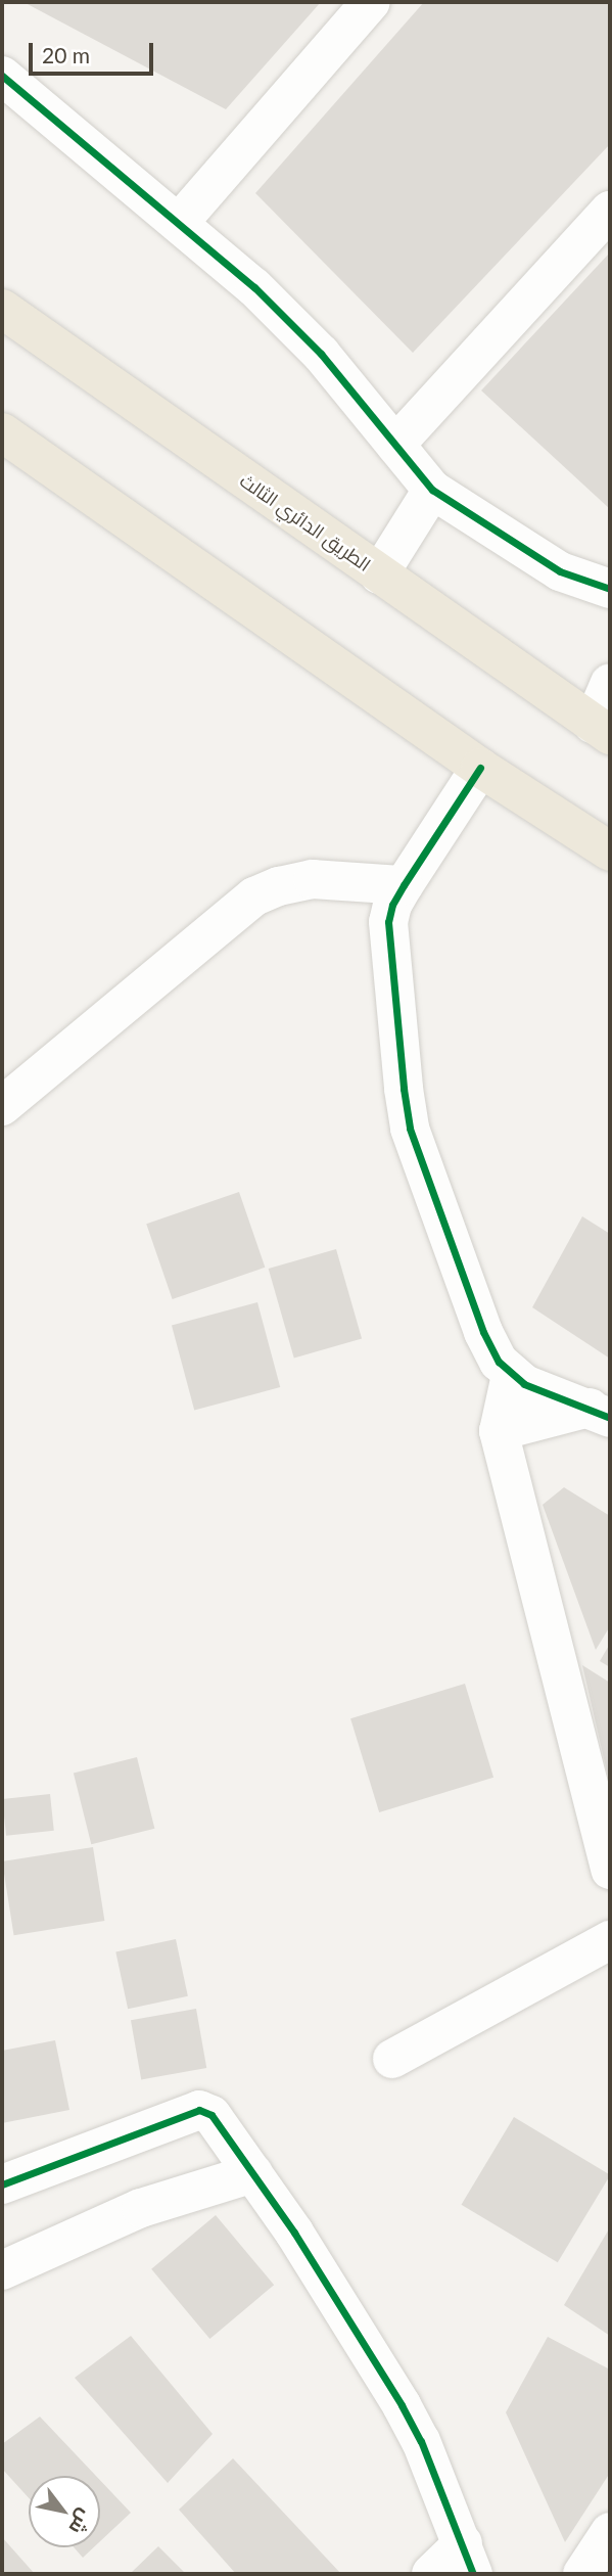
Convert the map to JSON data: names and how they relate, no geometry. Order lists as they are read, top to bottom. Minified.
{"streets":{"highway":["الطريق الدائري الثالث"]},"scale_bar":"20 m","north":"bottom right"}
